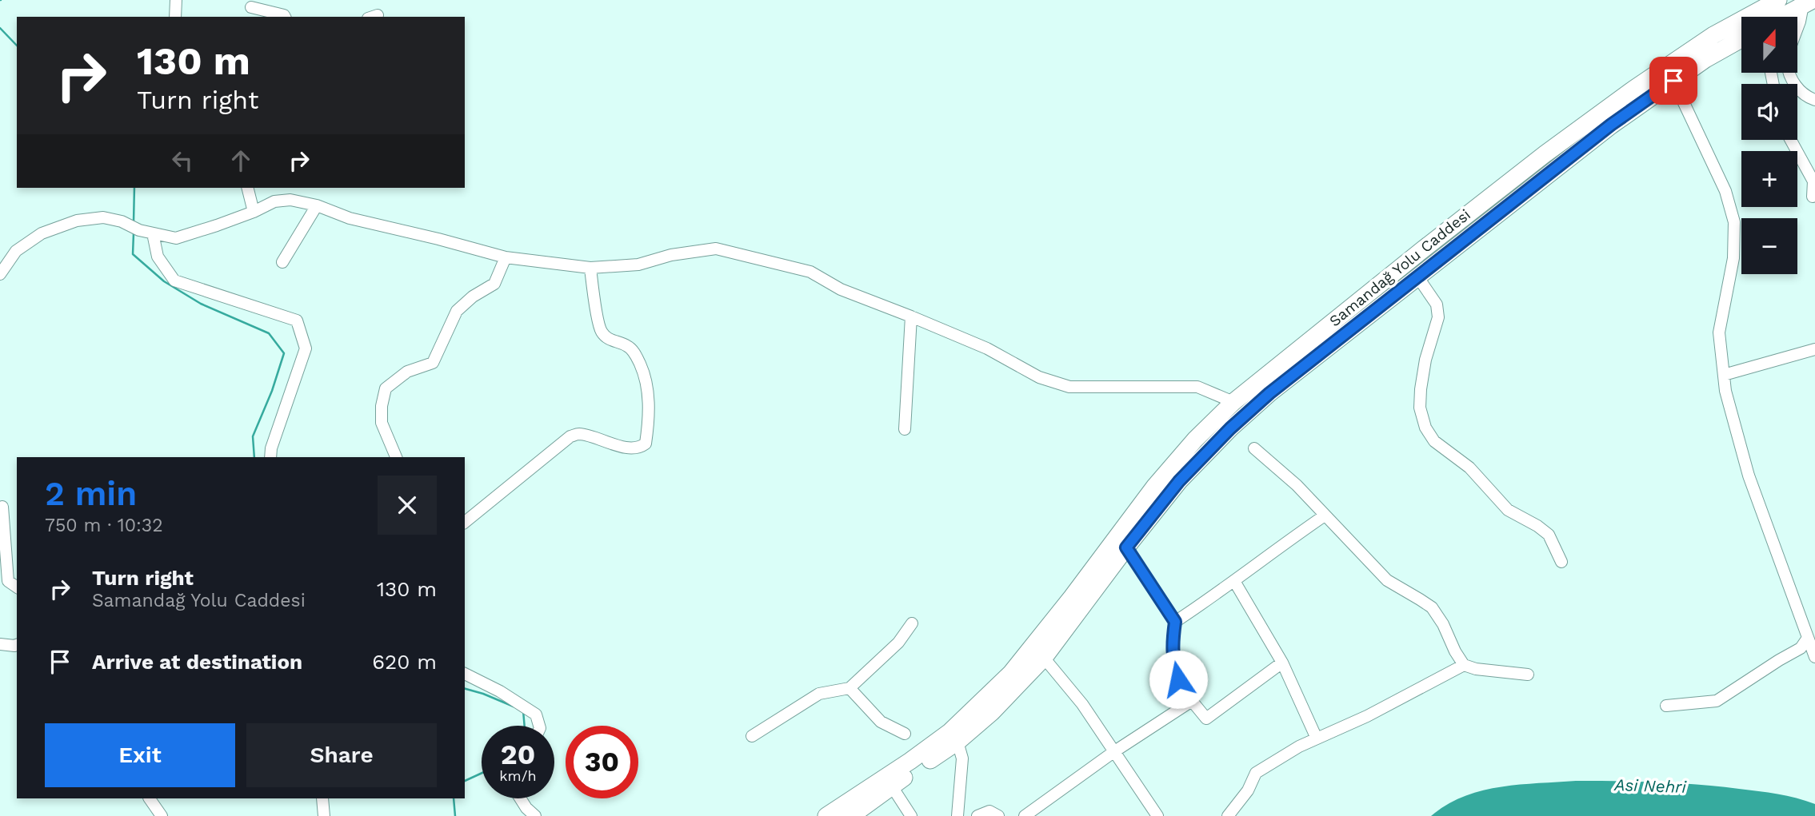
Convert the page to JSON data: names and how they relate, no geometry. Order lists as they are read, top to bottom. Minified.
{"streets":{"highway":["Samandağ Yolu Caddesi"]},"water":["Asi Nehri"],"north":"top","page":{"map_buttons":["+","−"],"turn":["130 m","Turn right"],"heading":["2 min","750 m · 10:32"],"list":[{"name":"Turn right","note":"Samandağ Yolu Caddesi","value":"130 m"},{"name":"Arrive at destination","value":"620 m"}],"buttons":["Exit","Share"],"speed":"20 km/h","limit":"30"}}
